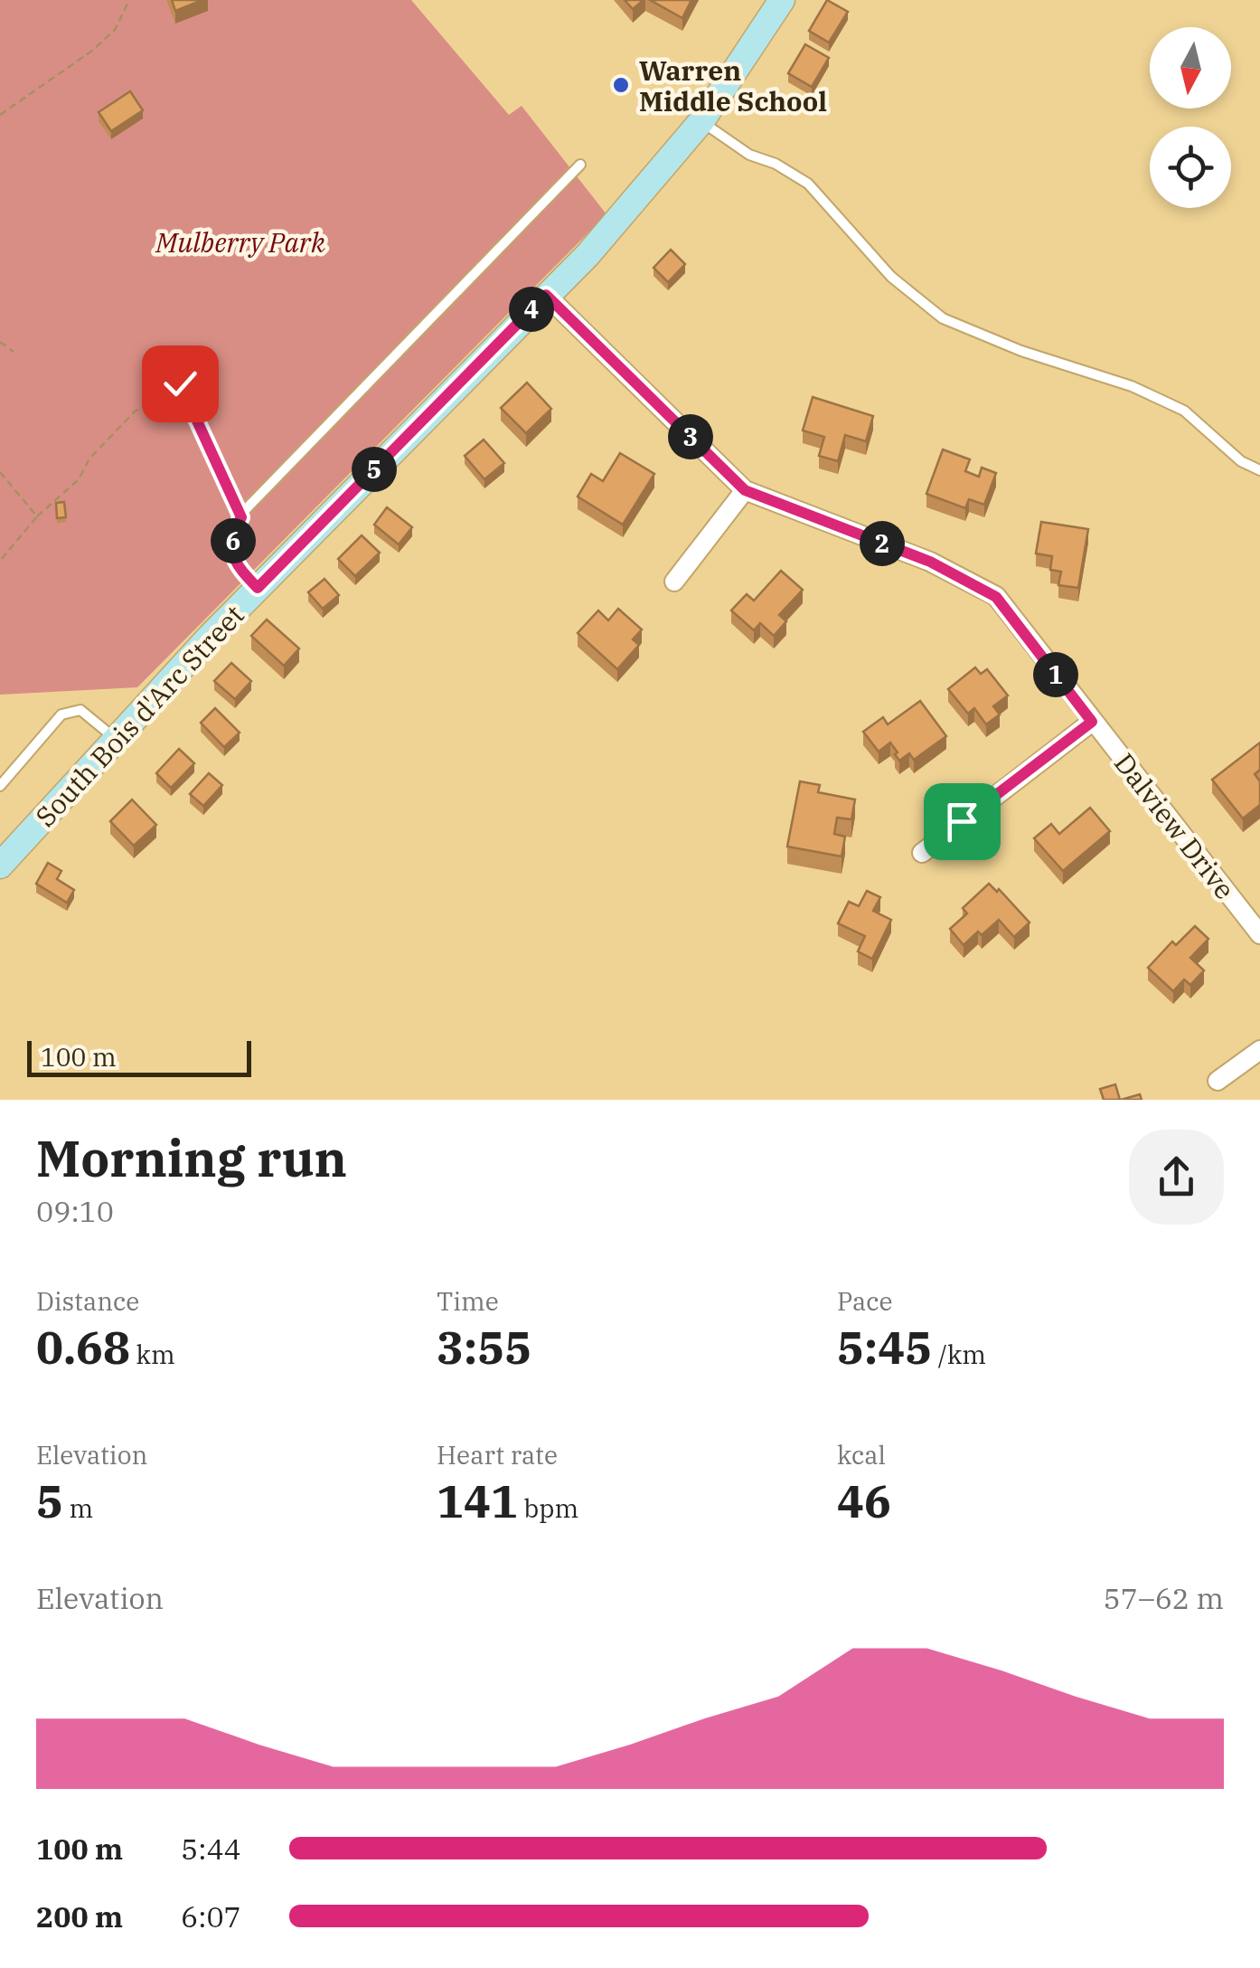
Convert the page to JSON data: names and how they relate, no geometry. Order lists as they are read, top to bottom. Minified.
{"streets":{"main road":["South Bois d'Arc Street"],"street":["Dalview Drive"]},"crossings":[["South Bois d'Arc Street","Dalview Drive"]],"parks":["Mulberry Park"],"places":["Warren Middle School"],"scale_bar":"100 m","north":"bottom","page":{"pins":["4","3","5","6","2","1"],"scale":"100 m","heading":["Morning run","09:10"],"stats":[["Distance","0.68 km"],["Time","3:55"],["Pace","5:45 /km"],["Elevation","5 m"],["Heart rate","141 bpm"],["kcal","46"]],"chart":["Elevation","57–62 m"],"list":[{"name":"100 m","note":"5:44"},{"name":"200 m","note":"6:07"}]}}
